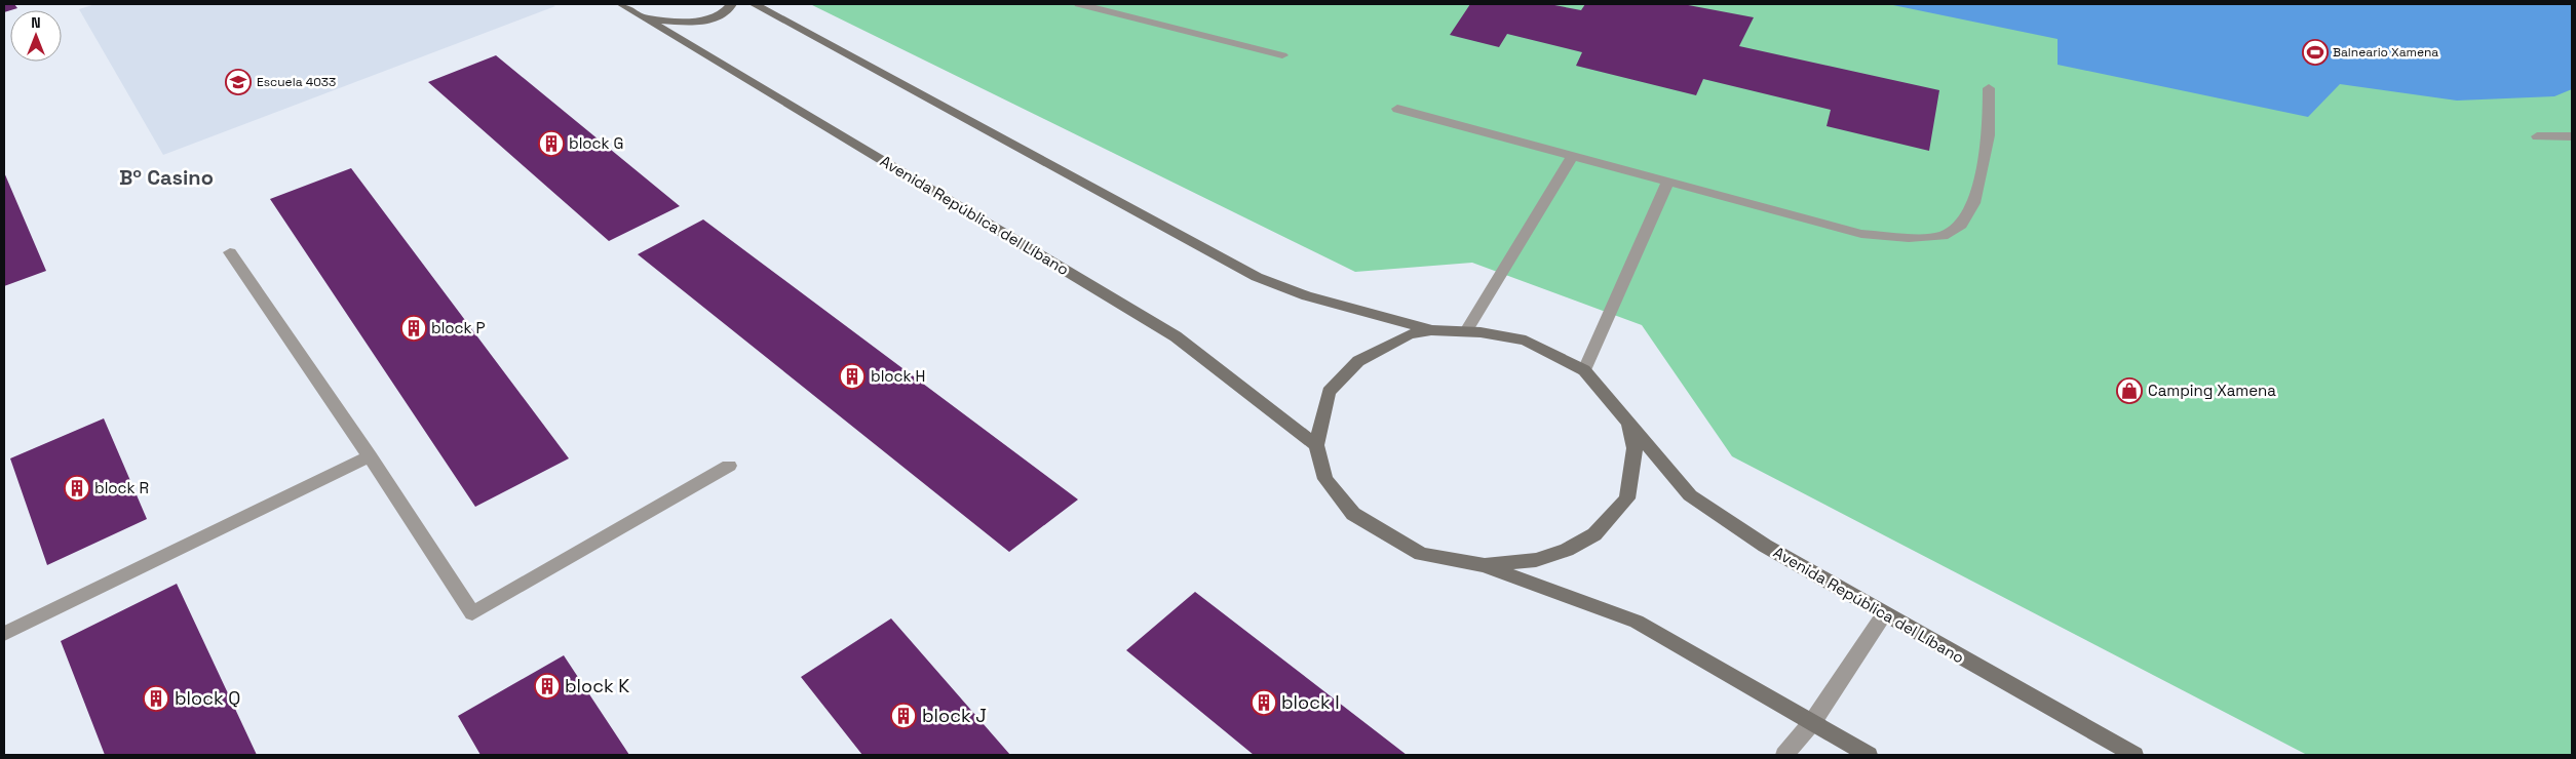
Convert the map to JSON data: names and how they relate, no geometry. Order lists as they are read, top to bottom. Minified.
{"streets":{"street":["Avenida República del Líbano"]},"districts":["Bº Casino"],"places":{"sports":["Balneario Xamena"],"school or university":["Escuela 4033"],"building":["block G","block P","block H","block R","block K","block Q","block I","block J"],"shop":["Camping Xamena"]},"north":"top"}
